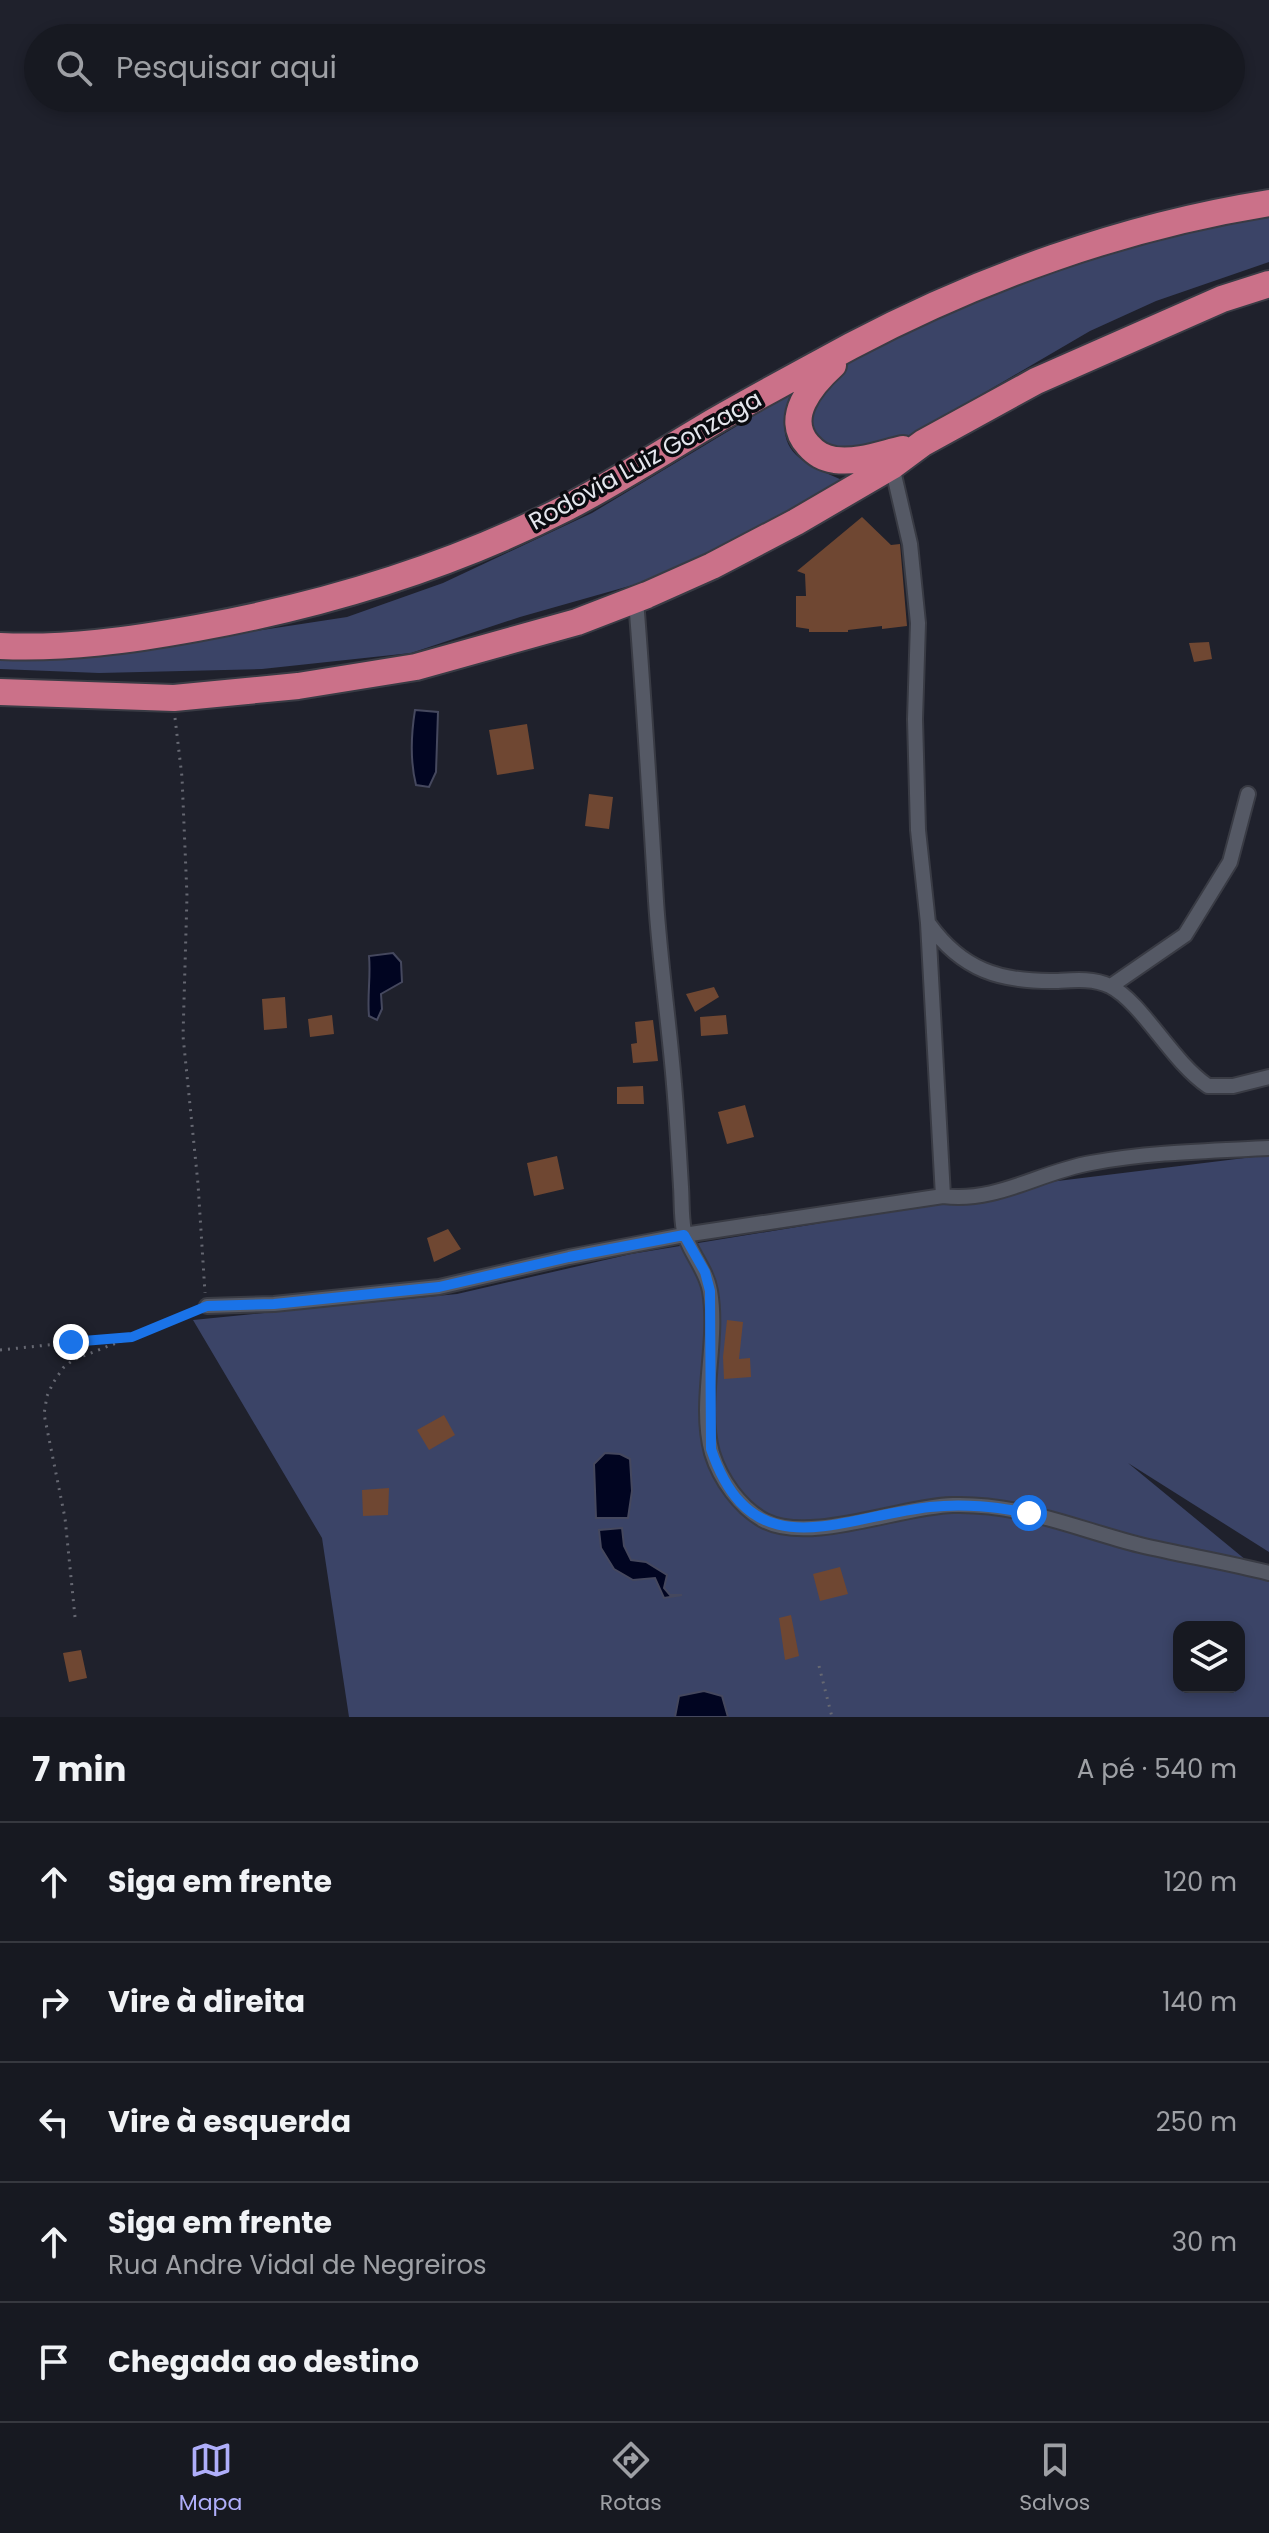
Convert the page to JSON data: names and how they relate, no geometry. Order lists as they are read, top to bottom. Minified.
{"streets":{"highway":["Rodovia Luiz Gonzaga"]},"page":{"search":"Pesquisar aqui","heading":["7 min","A pé · 540 m"],"list":[["Siga em frente","120 m"],["Vire à direita","140 m"],["Vire à esquerda","250 m"],["Siga em frente","Rua Andre Vidal de Negreiros","30 m"],"Chegada ao destino"],"nav":["Mapa","Rotas","Salvos"]}}
